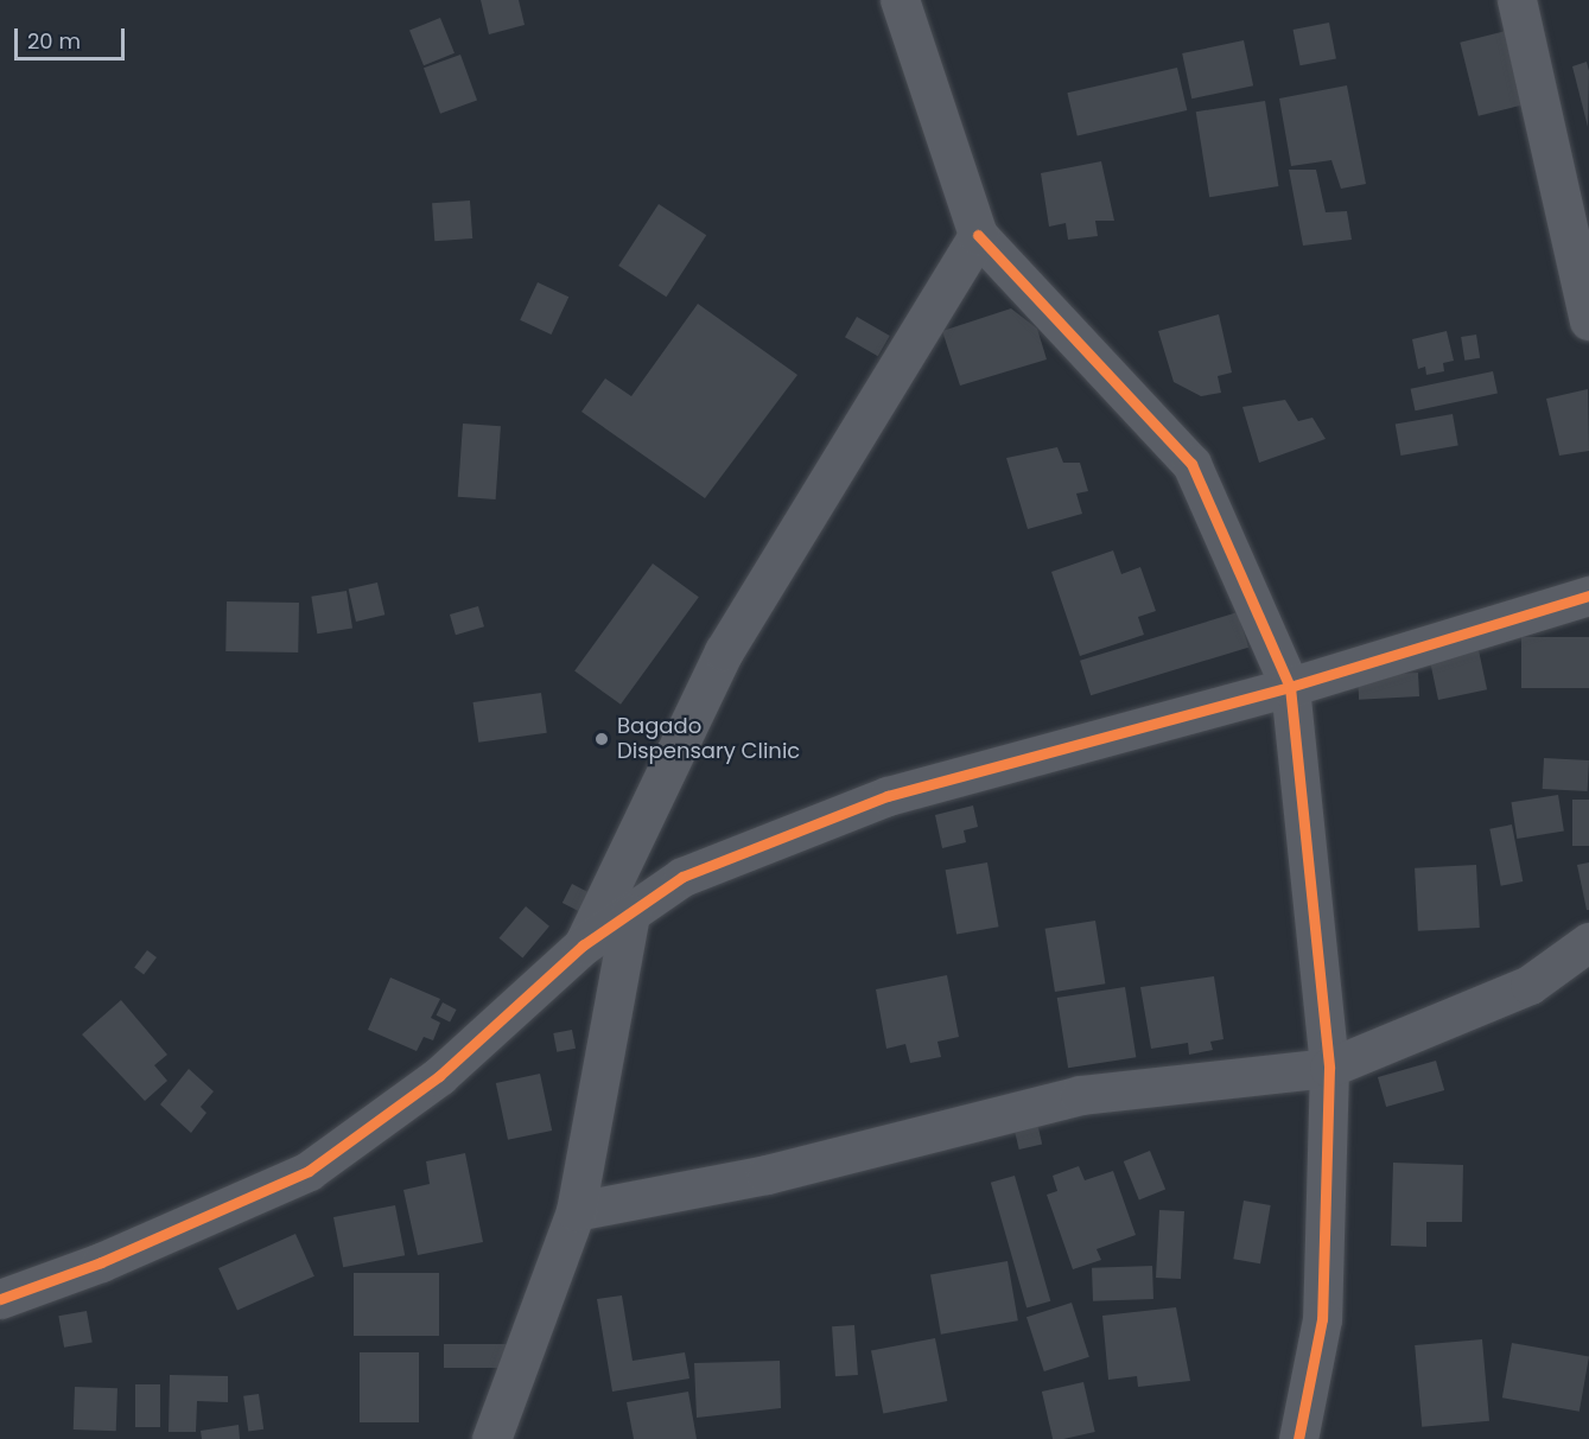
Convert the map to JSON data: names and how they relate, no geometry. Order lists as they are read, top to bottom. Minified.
{"places":["Bagado Dispensary Clinic"],"scale_bar":"20 m"}
